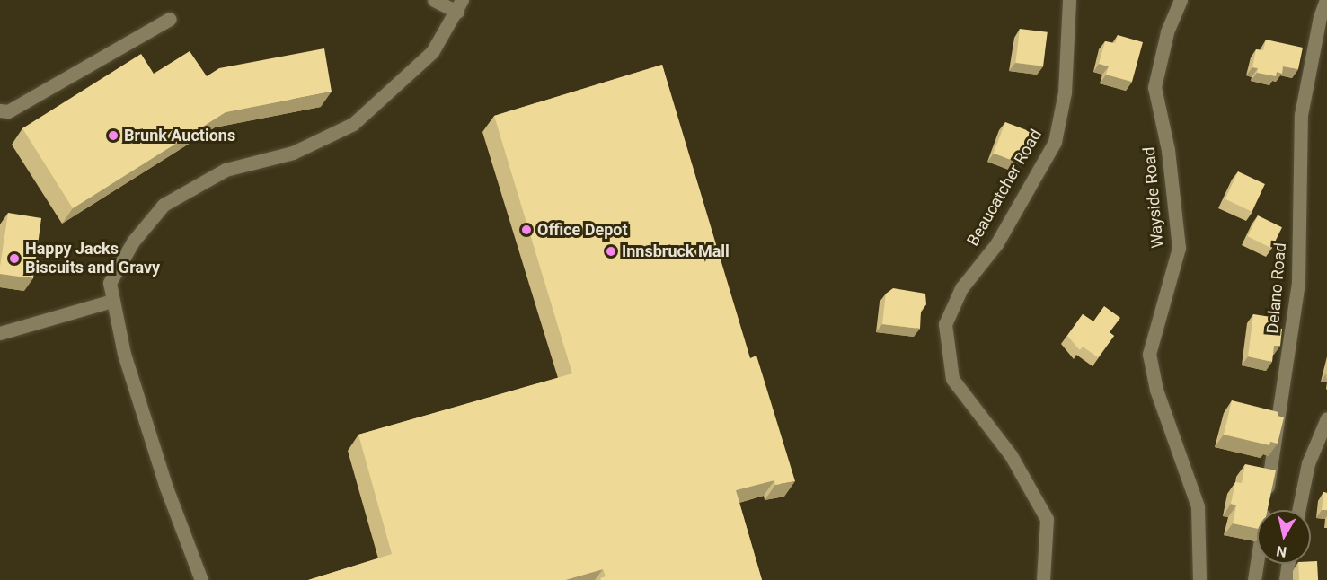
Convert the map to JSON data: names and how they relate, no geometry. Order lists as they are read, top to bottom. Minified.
{"streets":{"street":["Beaucatcher Road","Wayside Road","Delano Road"]},"places":["Brunk Auctions","Office Depot","Innsbruck Mall","Happy Jacks Biscuits and Gravy"],"north":"bottom"}
